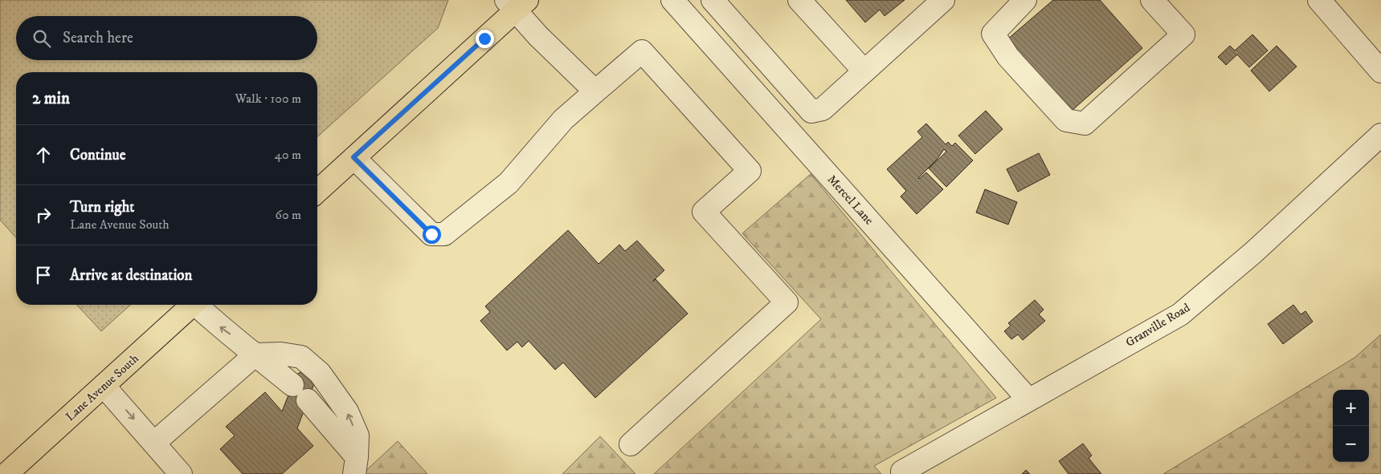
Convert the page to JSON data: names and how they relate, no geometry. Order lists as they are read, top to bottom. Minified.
{"streets":{"main road":["Lane Avenue South"],"street":["Mercel Lane","Granville Road"]},"crossings":[["Mercel Lane","Granville Road"]],"page":{"search":"Search here","heading":["2 min","Walk · 100 m"],"list":[["Continue","40 m"],["Turn right","Lane Avenue South","60 m"],"Arrive at destination"],"map_buttons":["+","−"]}}
